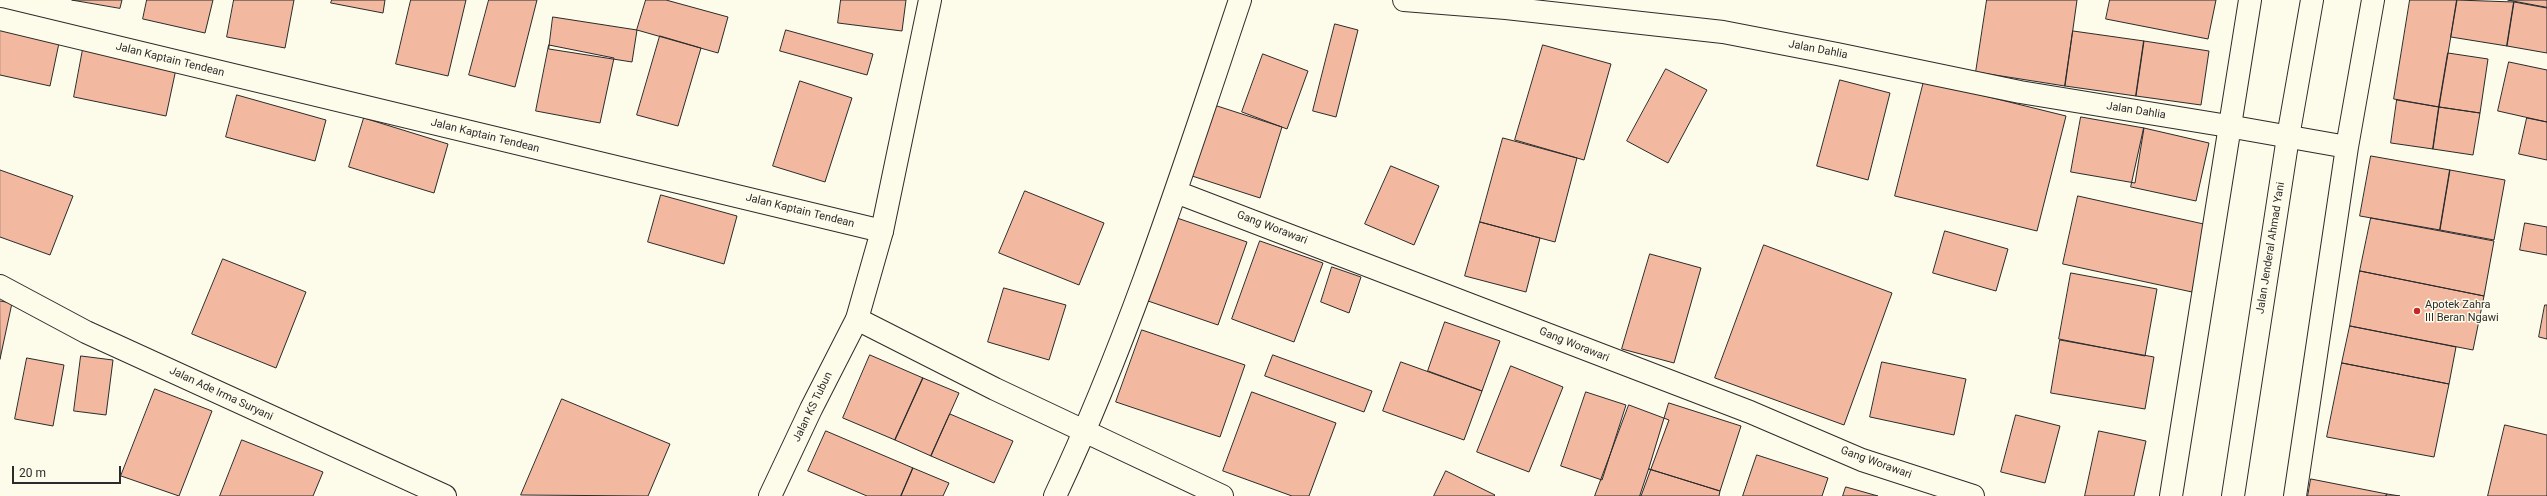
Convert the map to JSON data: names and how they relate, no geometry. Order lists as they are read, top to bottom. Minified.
{"streets":{"street":["Jalan Dahlia","Jalan Kaptain Tendean","Gang Worawari","Jalan Jenderal Ahmad Yani","Jalan Ade Irma Suryani","Jalan KS Tubun"]},"crossings":[["Jalan Dahlia","Jalan Jenderal Ahmad Yani"]],"places":["Apotek Zahra III Beran Ngawi"],"scale_bar":"20 m"}
